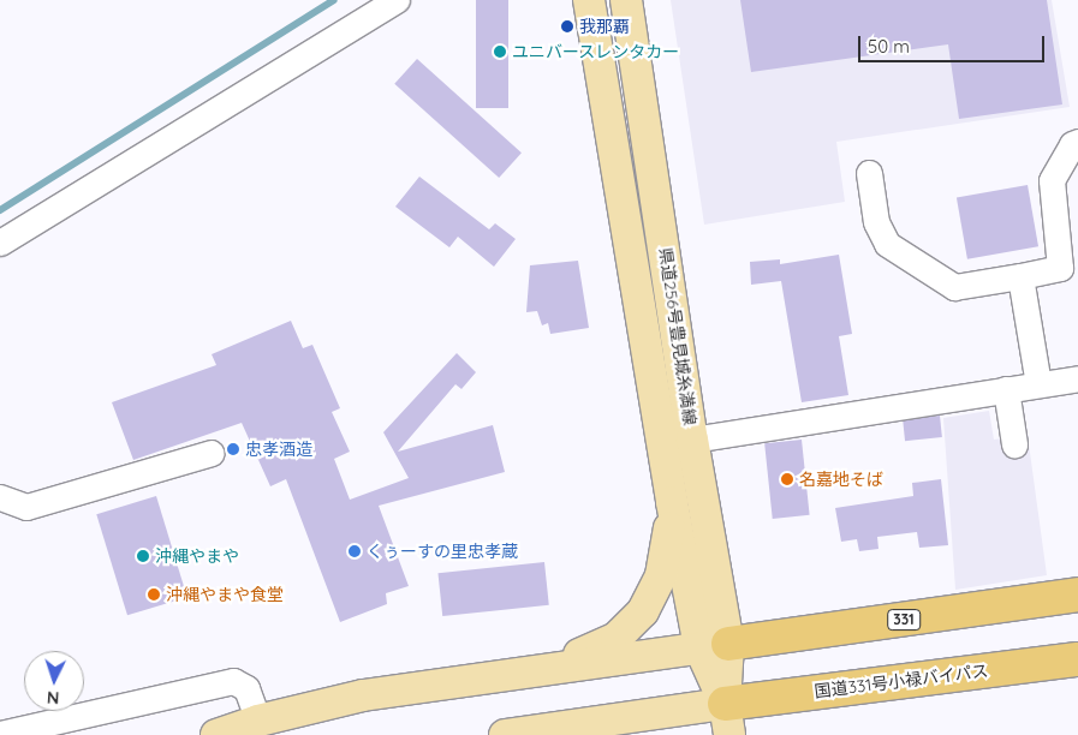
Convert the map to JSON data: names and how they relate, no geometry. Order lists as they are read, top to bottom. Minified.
{"streets":{"highway":["331","国道331号小禄バイパス"],"main road":["県道256号豊見城糸満線"]},"crossings":[["県道256号豊見城糸満線","331"]],"places":["我那覇","ユニバースレンタカー","忠孝酒造","名嘉地そば","くぅーすの里忠孝蔵","沖縄やまや","沖縄やまや食堂"],"scale_bar":"50 m","north":"bottom"}
